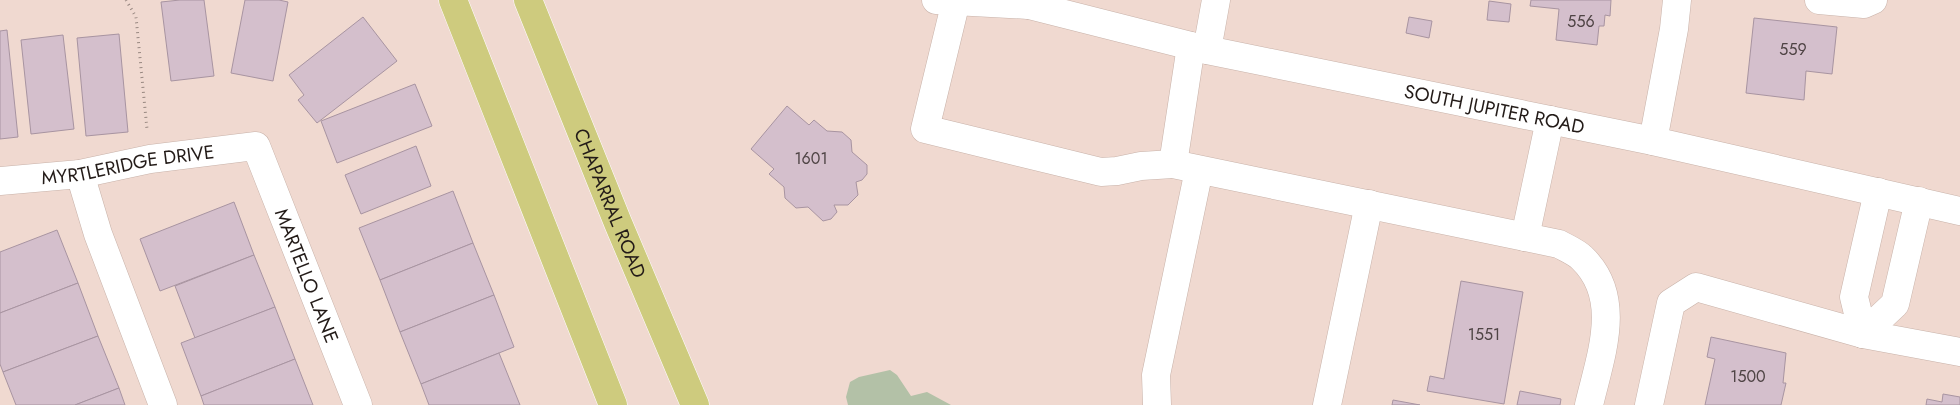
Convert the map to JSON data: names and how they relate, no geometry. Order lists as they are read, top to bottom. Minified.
{"streets":{"main road":["CHAPARRAL ROAD"],"street":["SOUTH JUPITER ROAD","MYRTLERIDGE DRIVE","MARTELLO LANE"]},"crossings":[["MYRTLERIDGE DRIVE","MARTELLO LANE"]],"house_numbers":["556","559","1601","1551","1500"]}
